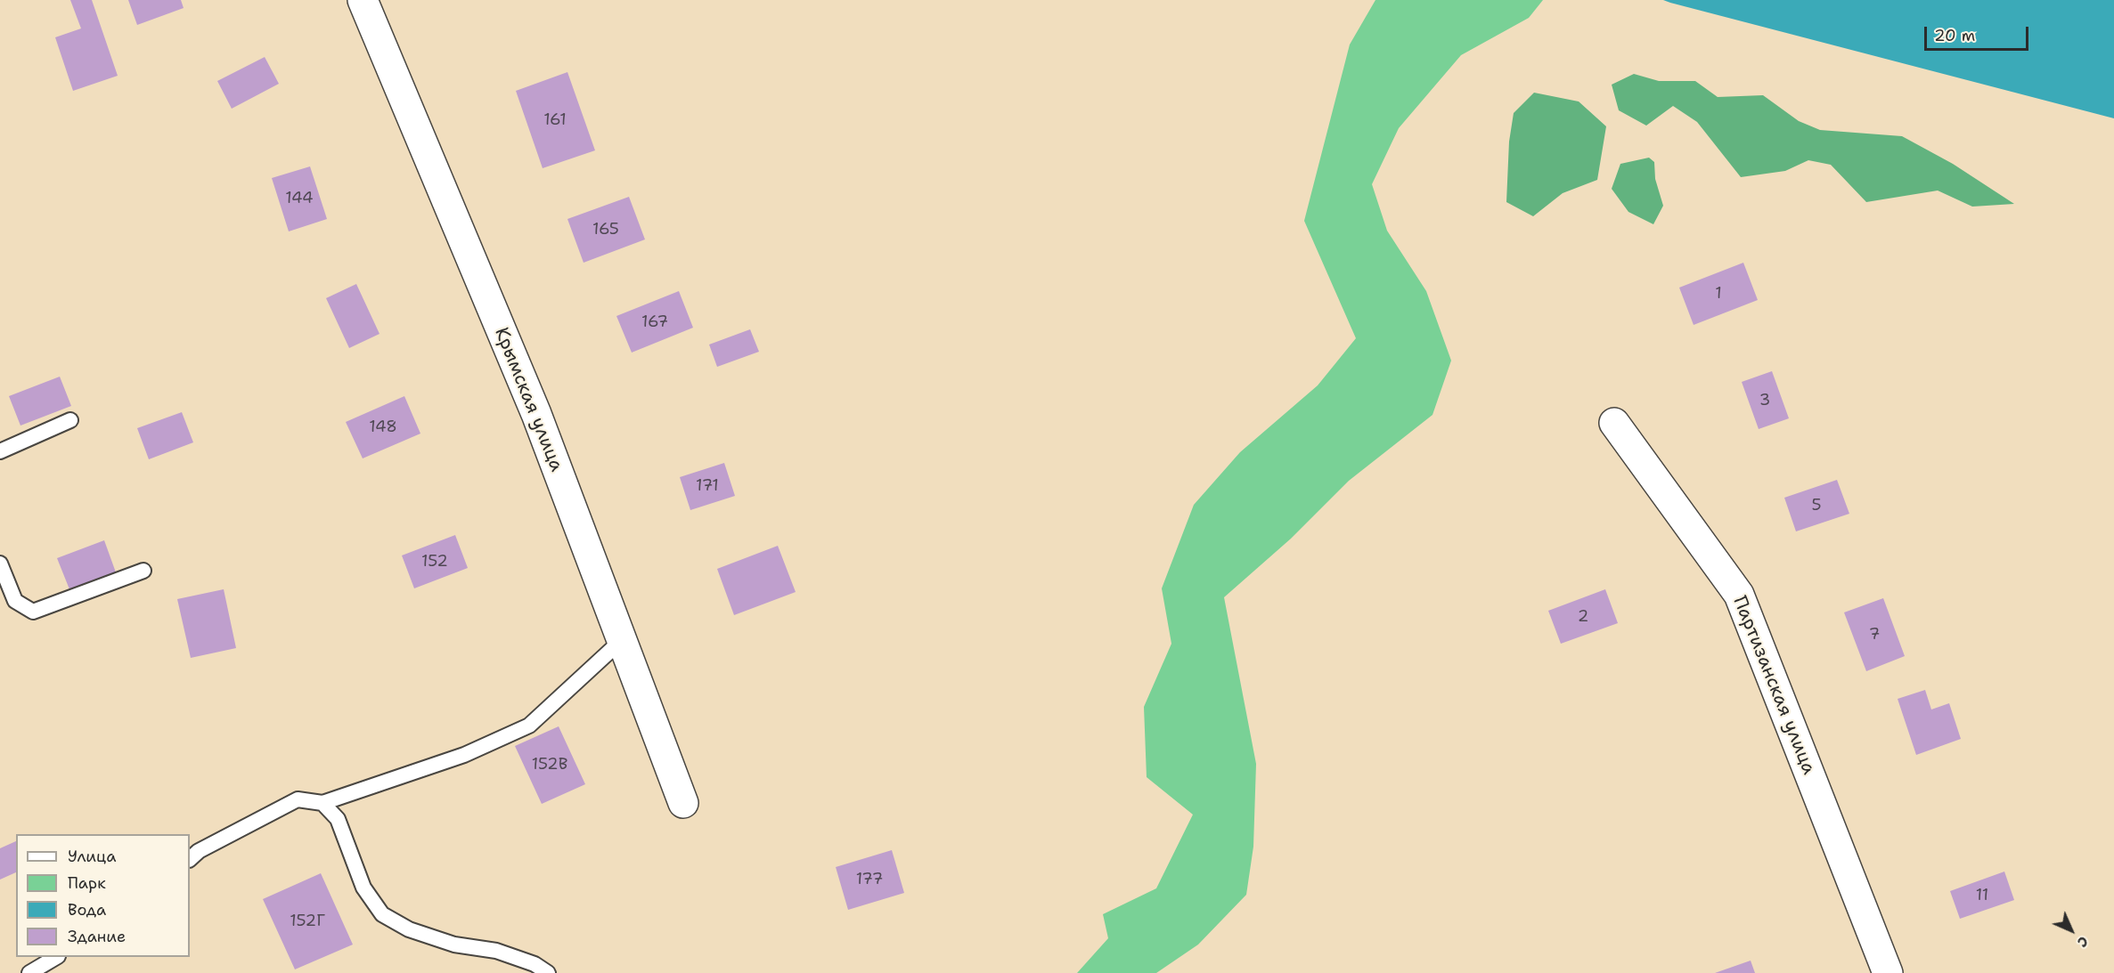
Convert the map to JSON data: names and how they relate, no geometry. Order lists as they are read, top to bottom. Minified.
{"streets":{"street":["Крымская улица","Партизанская улица"]},"house_numbers":["161","144","165","1","167","3","148","171","5","152","2","7","152В","177","11","152Г"],"legend":["Улица","Парк","Вода","Здание"],"scale_bar":"20 m","north":"bottom right"}
